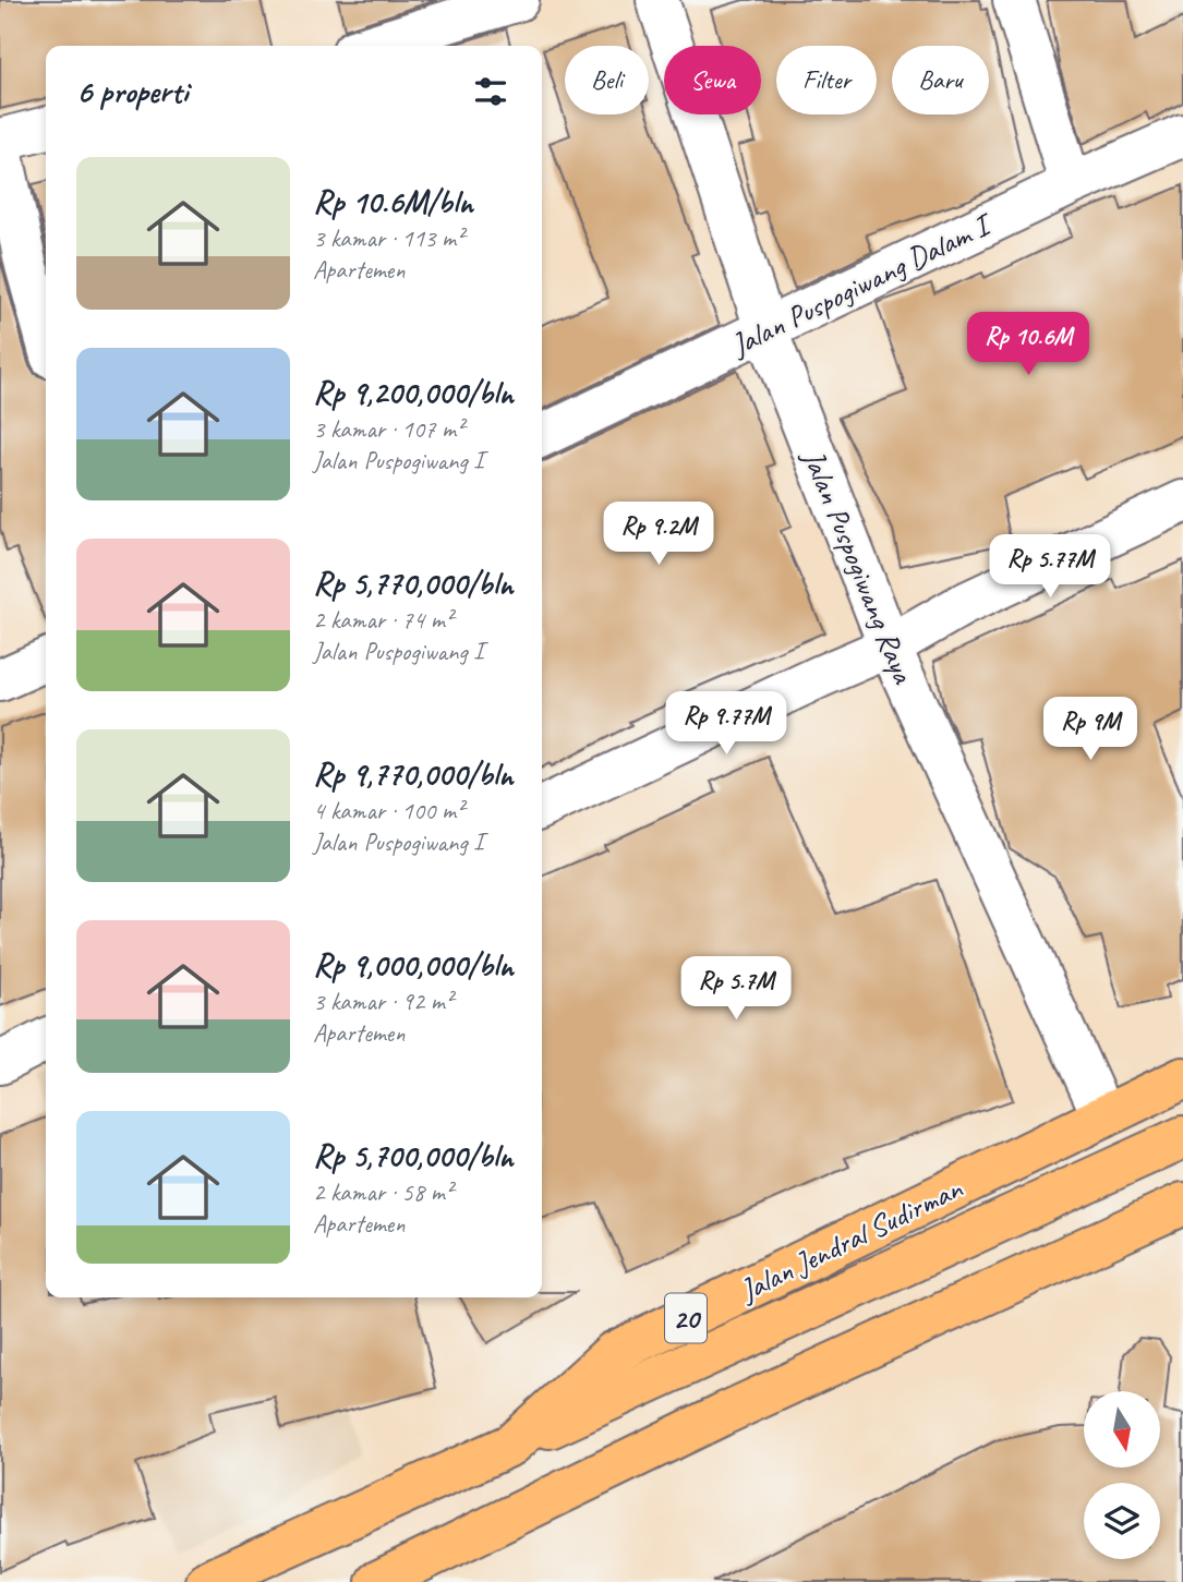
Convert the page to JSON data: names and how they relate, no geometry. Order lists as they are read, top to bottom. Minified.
{"streets":{"highway":["Jalan Jendral Sudirman","20"],"street":["Jalan Puspogiwang Dalam I","Jalan Puspogiwang Raya"]},"crossings":[["Jalan Puspogiwang Dalam I","Jalan Puspogiwang Raya"],["Jalan Puspogiwang Raya","Jalan Jendral Sudirman"],["Jalan Jendral Sudirman","20"]],"north":"bottom","page":{"chip":["Beli","Sewa","Filter","Baru"],"heading":"6 properti","list":[{"name":"Rp 10.6M/bln","note":"3 kamar · 113 m² · Apartemen"},{"name":"Rp 9,200,000/bln","note":"3 kamar · 107 m² · Jalan Puspogiwang I"},{"name":"Rp 5,770,000/bln","note":"2 kamar · 74 m² · Jalan Puspogiwang I"},{"name":"Rp 9,770,000/bln","note":"4 kamar · 100 m² · Jalan Puspogiwang I"},{"name":"Rp 9,000,000/bln","note":"3 kamar · 92 m² · Apartemen"},{"name":"Rp 5,700,000/bln","note":"2 kamar · 58 m² · Apartemen"}],"price":["Rp 10.6M","Rp 9.2M","Rp 5.77M","Rp 9.77M","Rp 9M","Rp 5.7M"]}}
